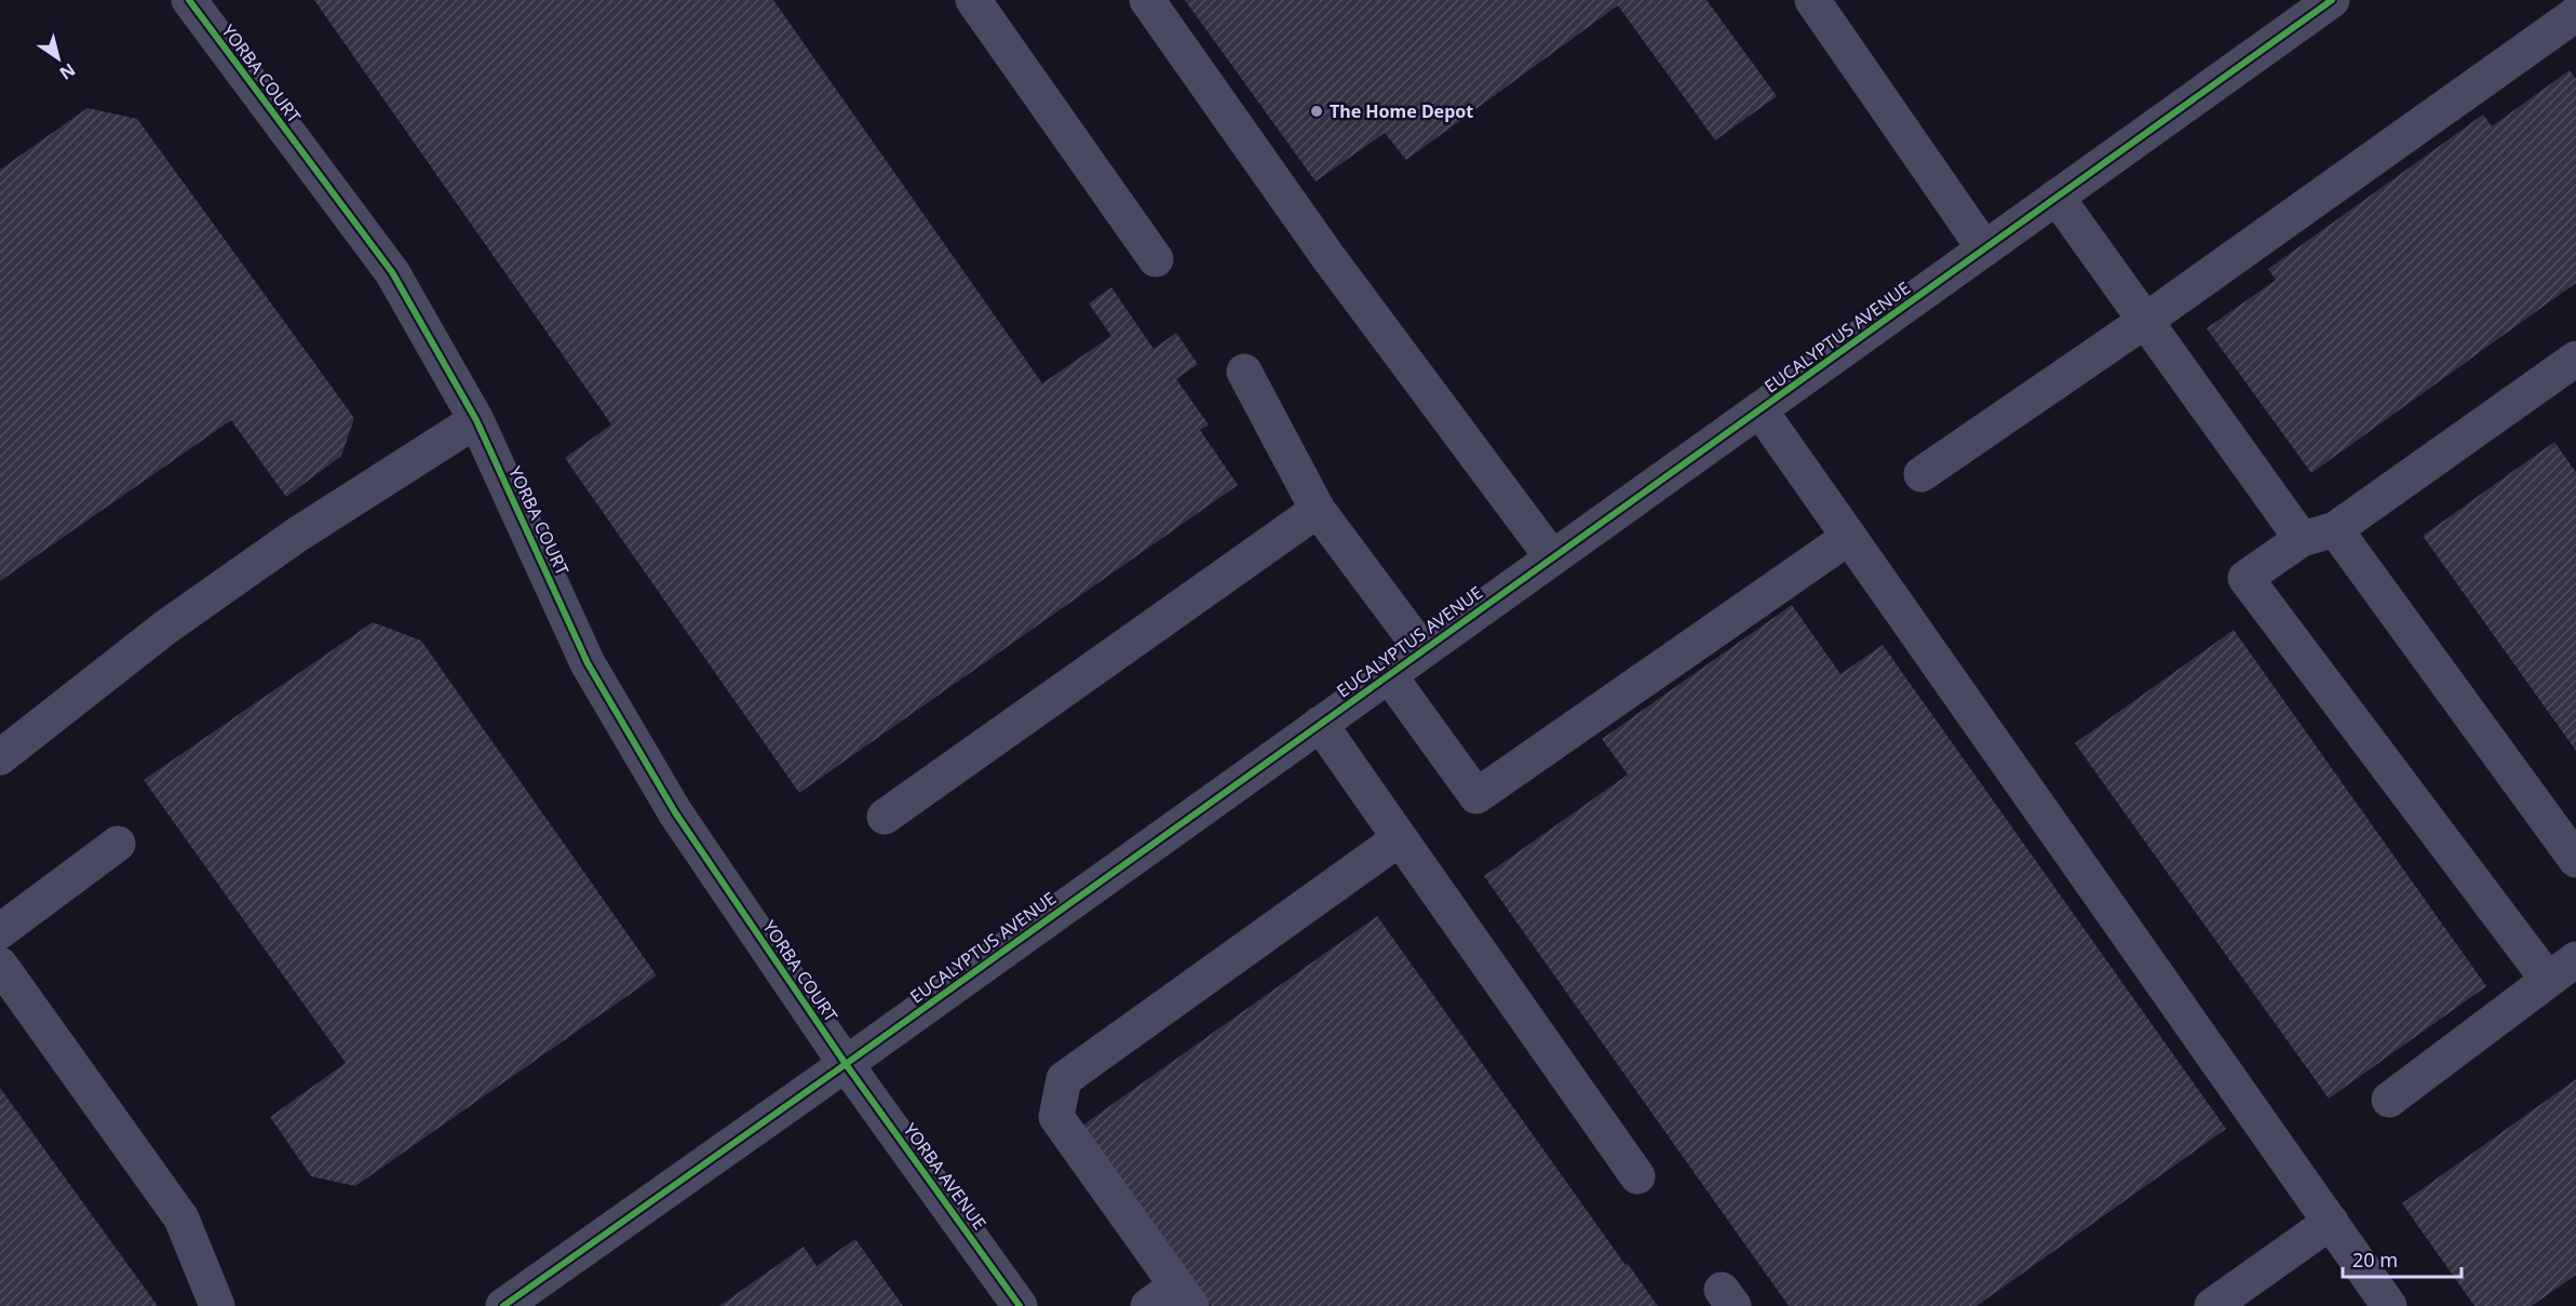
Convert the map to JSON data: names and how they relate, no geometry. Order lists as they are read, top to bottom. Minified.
{"streets":{"street":["YORBA COURT","EUCALYPTUS AVENUE","YORBA AVENUE"]},"crossings":[["YORBA COURT","EUCALYPTUS AVENUE"],["YORBA COURT","YORBA AVENUE"],["EUCALYPTUS AVENUE","YORBA AVENUE"]],"places":["The Home Depot"],"scale_bar":"20 m","north":"bottom right"}
